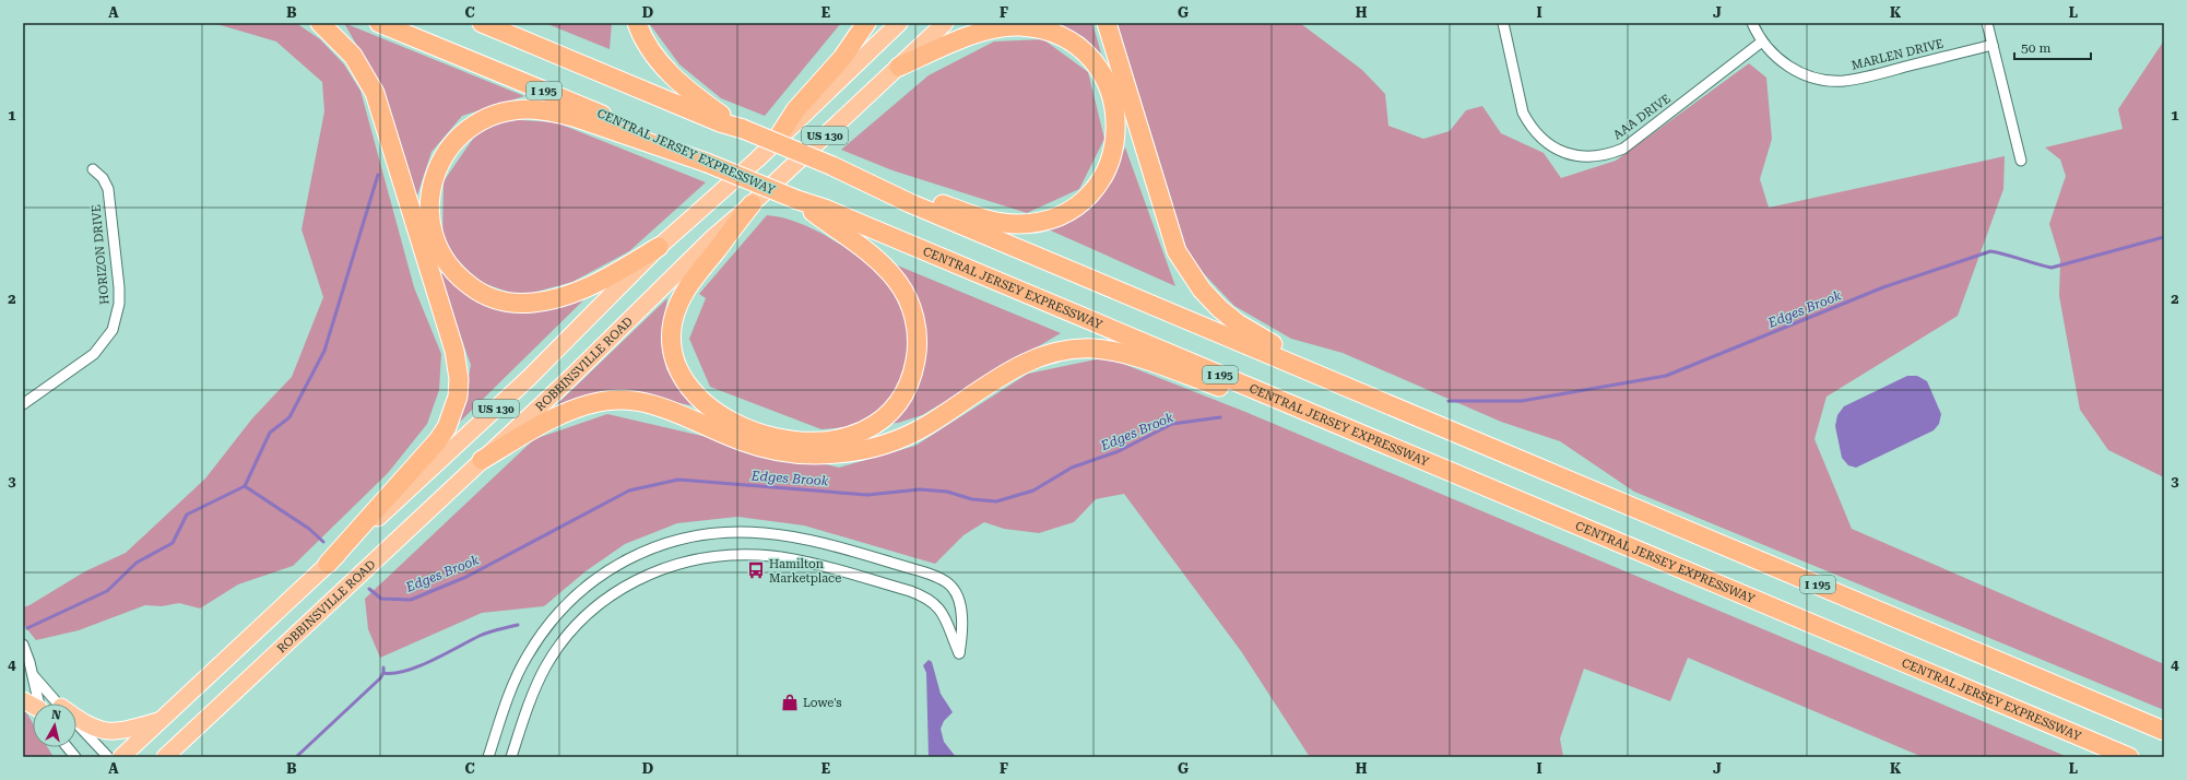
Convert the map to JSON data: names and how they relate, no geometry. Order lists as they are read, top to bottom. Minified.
{"streets":{"highway":["I 195","US 130","CENTRAL JERSEY EXPRESSWAY","ROBBINSVILLE ROAD"],"street":["MARLEN DRIVE","AAA DRIVE","HORIZON DRIVE"]},"crossings":[["MARLEN DRIVE","AAA DRIVE"]],"water":["Edges Brook"],"places":{"bus stop":["Hamilton Marketplace"],"shop":["Lowe's"]},"scale_bar":"50 m","north":"top","grid":{"columns":["A","B","C","D","E","F","G","H","I","J","K","L"],"rows":["1","2","3","4"]}}
